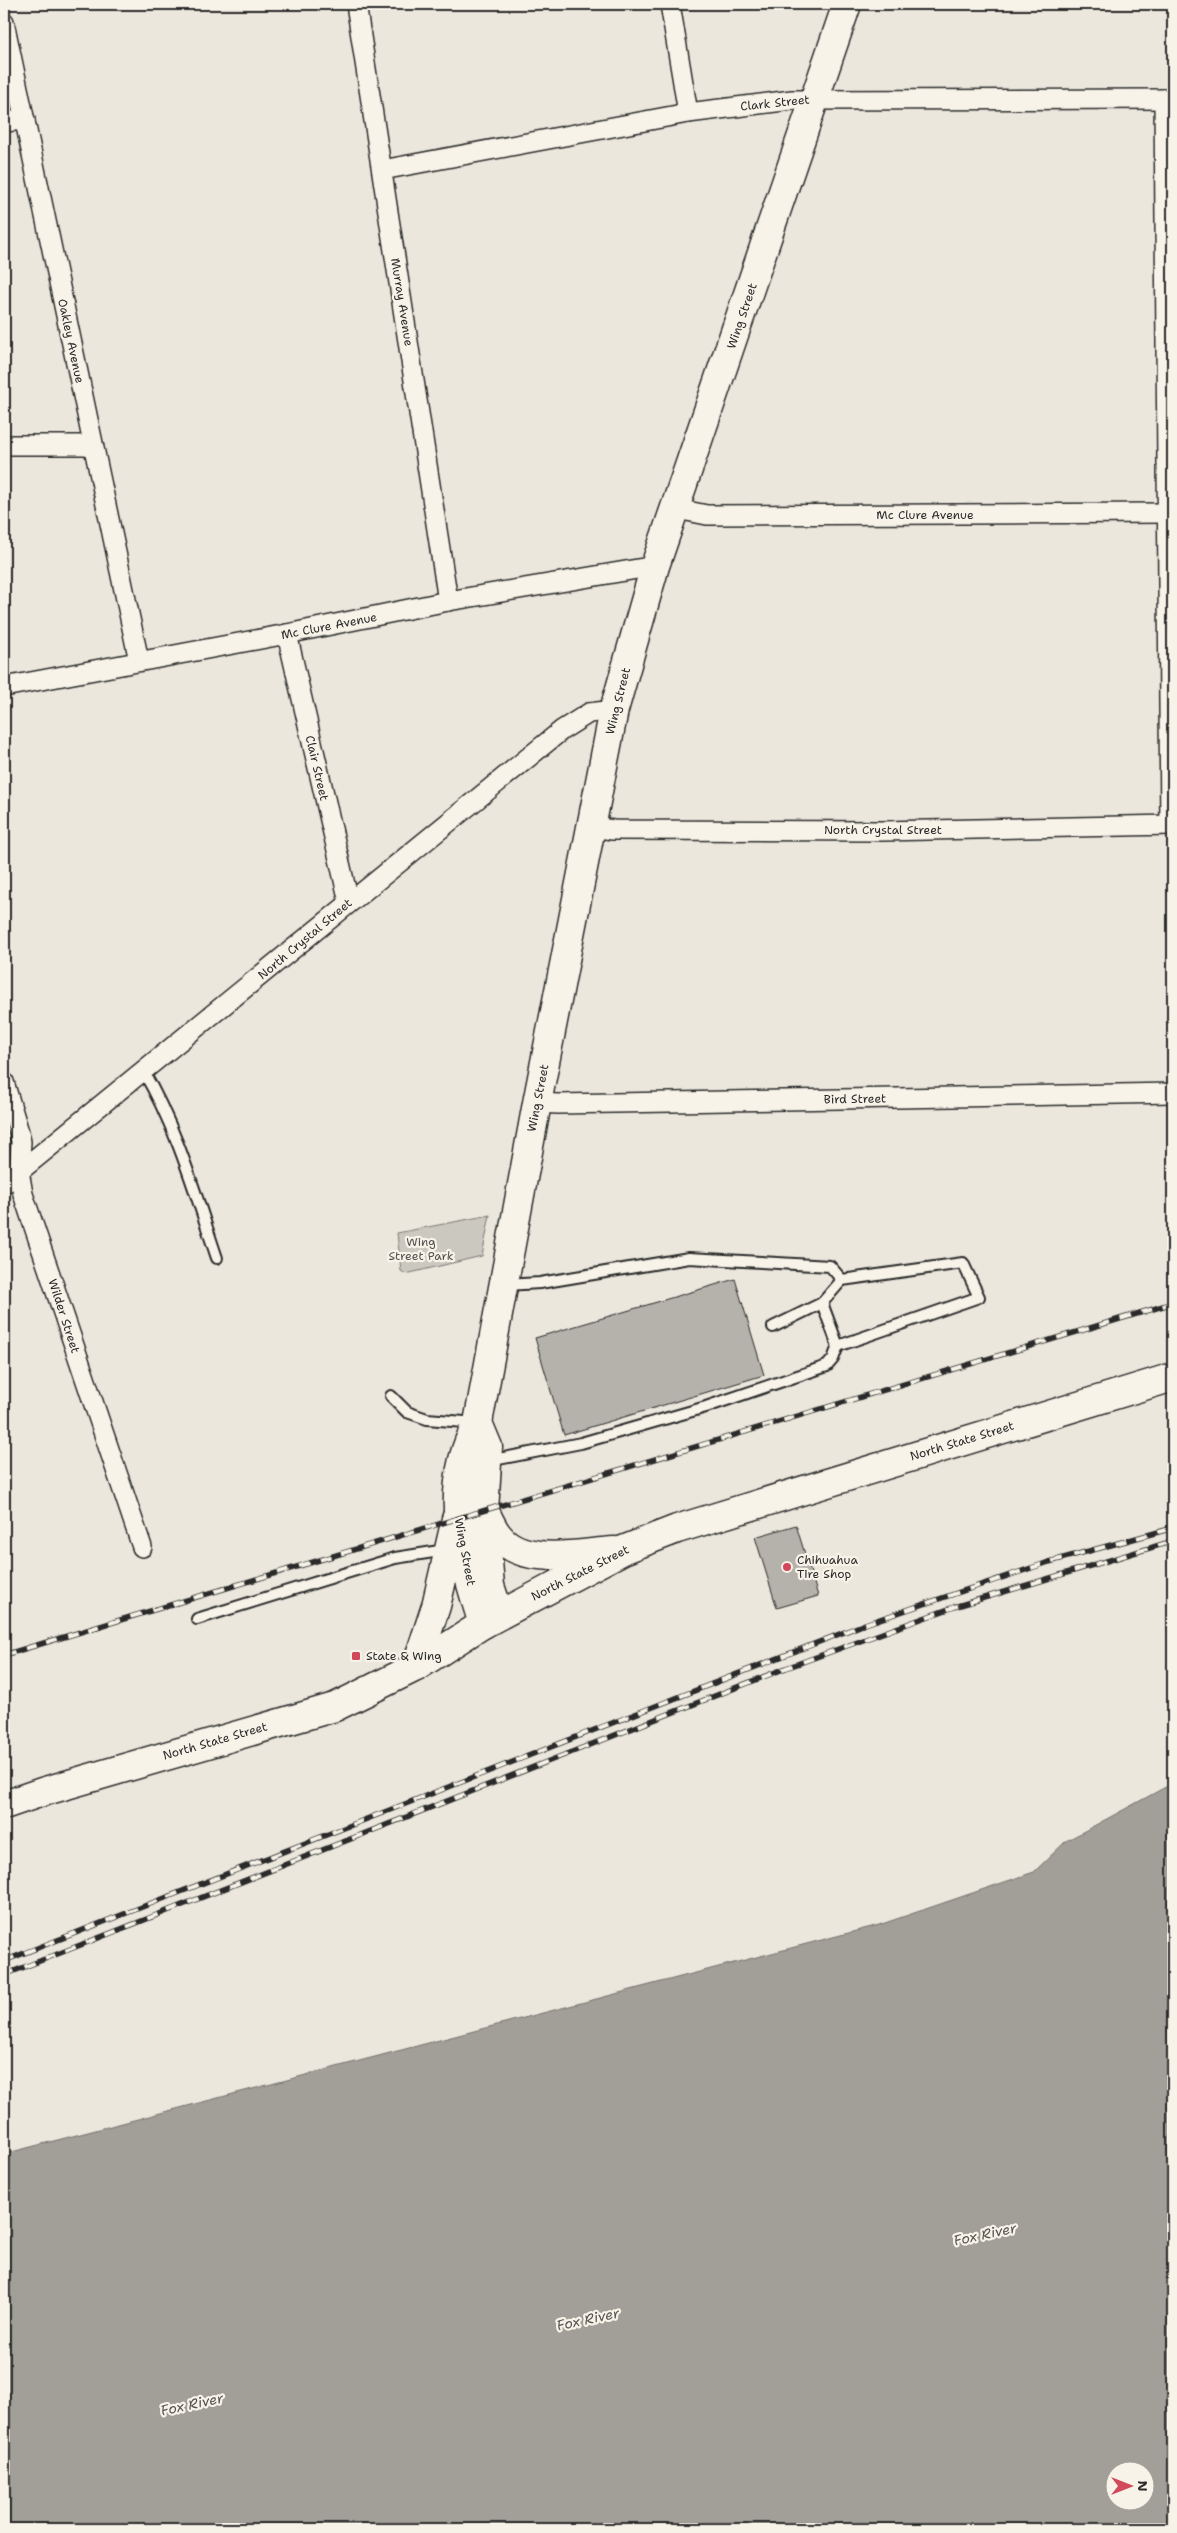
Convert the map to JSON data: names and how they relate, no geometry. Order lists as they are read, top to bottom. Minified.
{"streets":{"street":["Clark Street","Murray Avenue","Wing Street","Oakley Avenue","Mc Clure Avenue","Clair Street","North Crystal Street","Bird Street","Wilder Street","North State Street"]},"crossings":[["Clark Street","Murray Avenue"],["Clark Street","Wing Street"],["Murray Avenue","Mc Clure Avenue"],["Wing Street","Mc Clure Avenue"],["Wing Street","North Crystal Street"],["Wing Street","Bird Street"],["Wing Street","North State Street"],["Oakley Avenue","Mc Clure Avenue"],["Mc Clure Avenue","Clair Street"],["Clair Street","North Crystal Street"],["North Crystal Street","Wilder Street"]],"water":["Fox River"],"parks":["Wing Street Park"],"places":{"other":["Chihuahua Tire Shop"],"transit":["State & Wing"]},"north":"right"}
